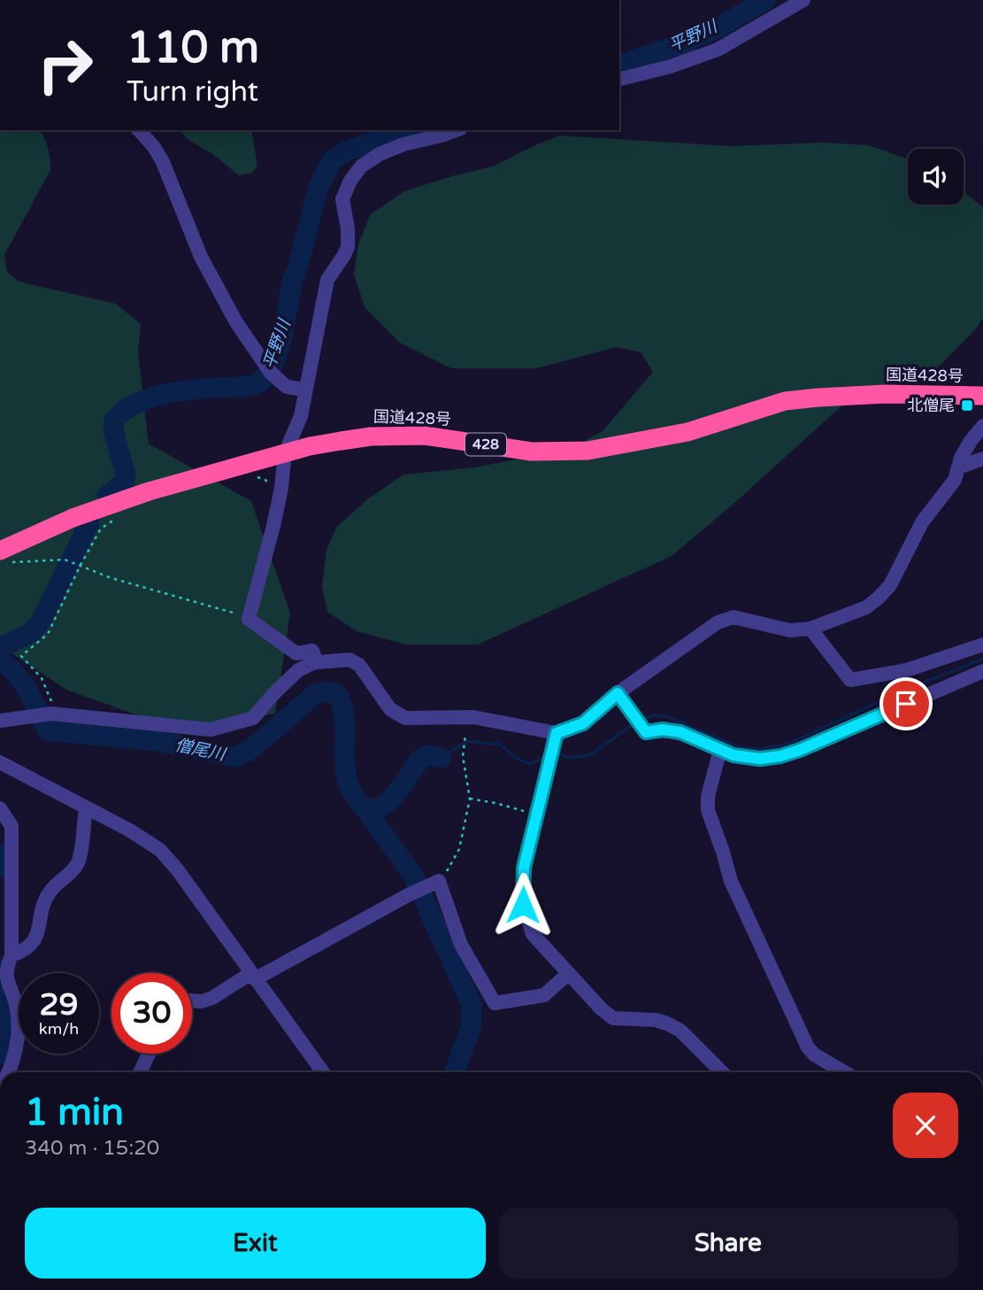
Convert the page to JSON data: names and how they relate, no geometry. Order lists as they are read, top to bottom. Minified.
{"streets":{"highway":["国道428号","428"]},"water":["平野川","僧尾川"],"places":{"transit":["北僧尾"]},"page":{"turn":["110 m","Turn right"],"speed":"29 km/h","limit":"30","heading":["1 min","340 m · 15:20"],"buttons":["Exit","Share"]}}
